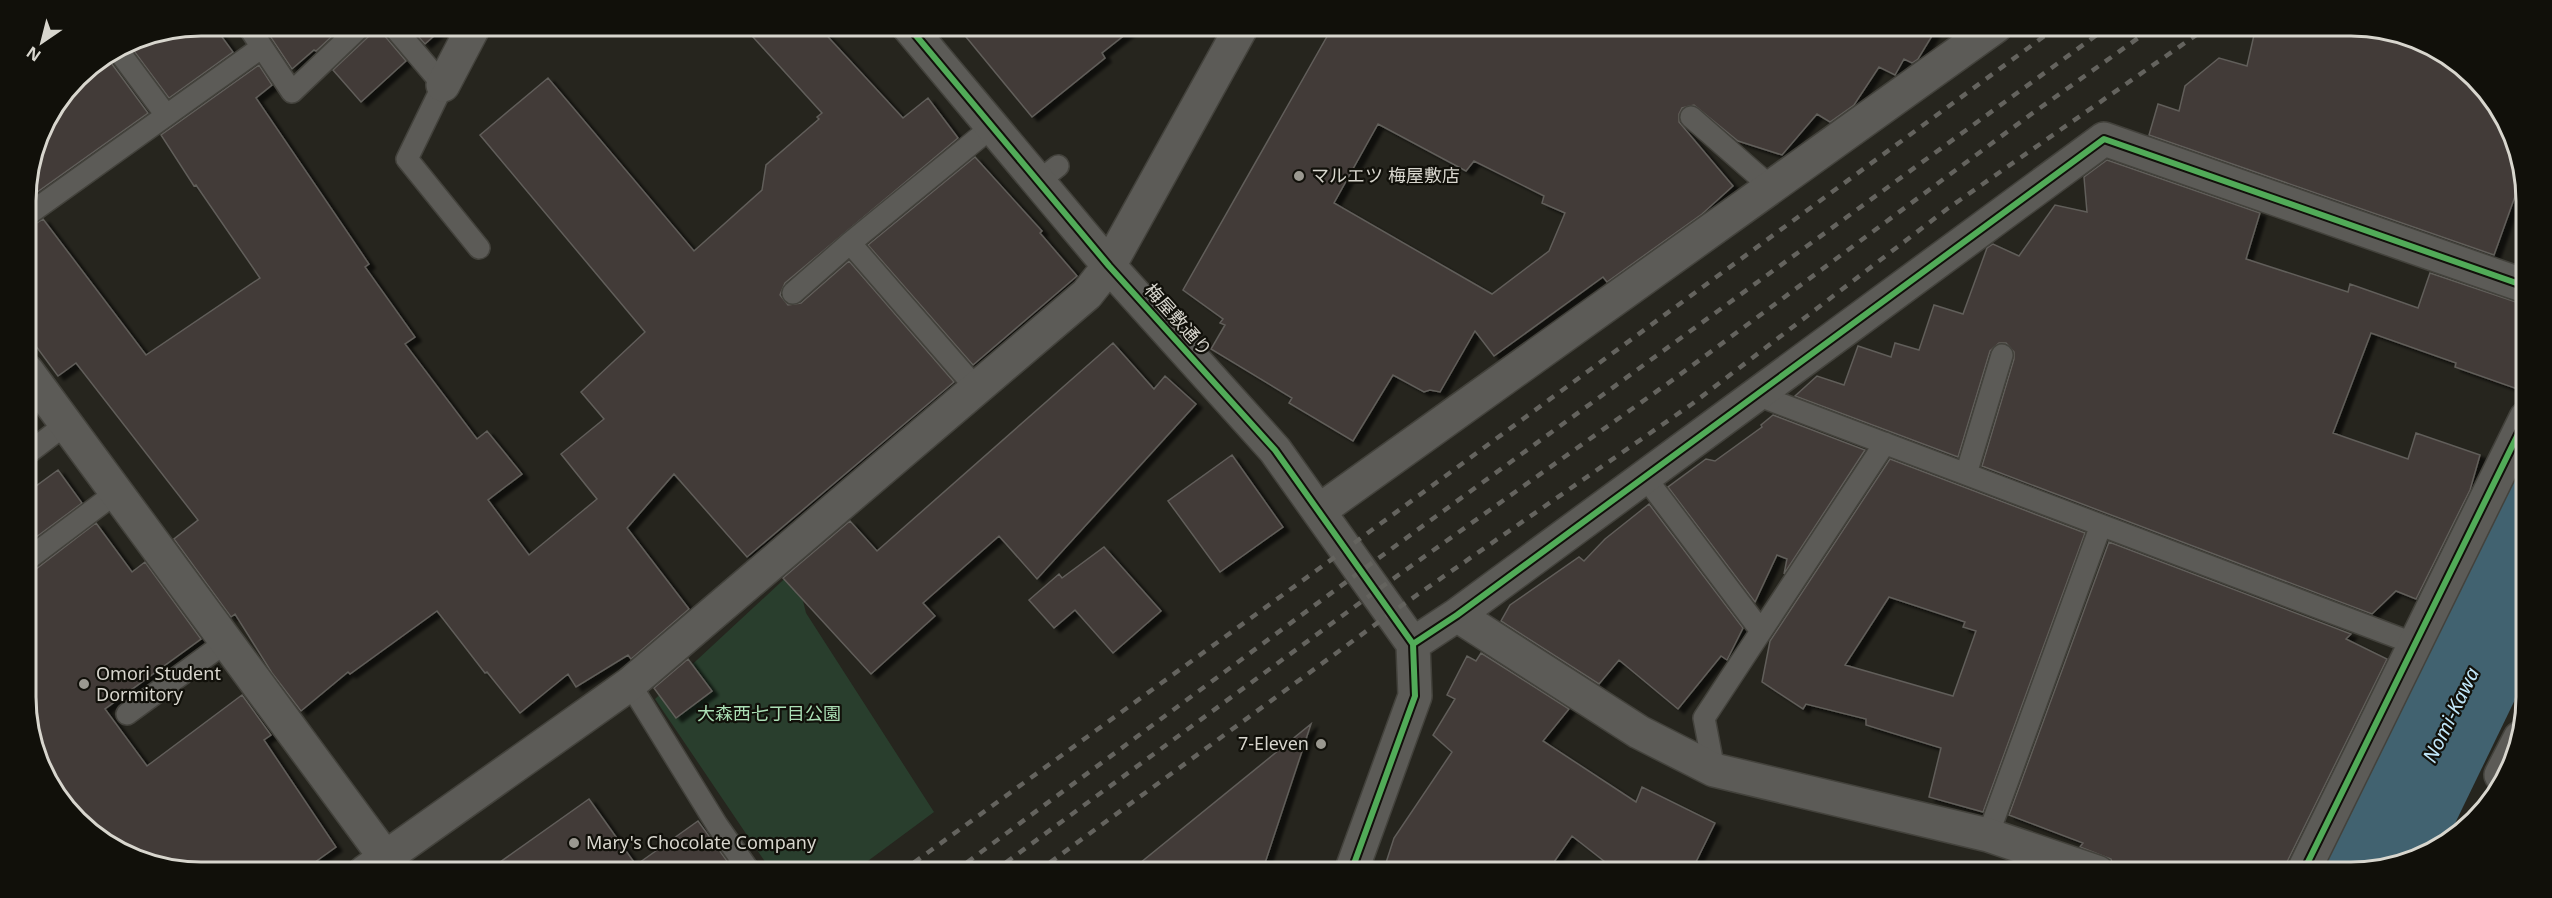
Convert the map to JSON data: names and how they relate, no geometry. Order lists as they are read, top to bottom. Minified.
{"streets":{"street":["梅屋敷通り"]},"water":["Nomi-Kawa"],"parks":["大森西七丁目公園"],"places":["マルエツ 梅屋敷店","Omori Student Dormitory","7-Eleven","Mary's Chocolate Company"],"north":"bottom left"}
